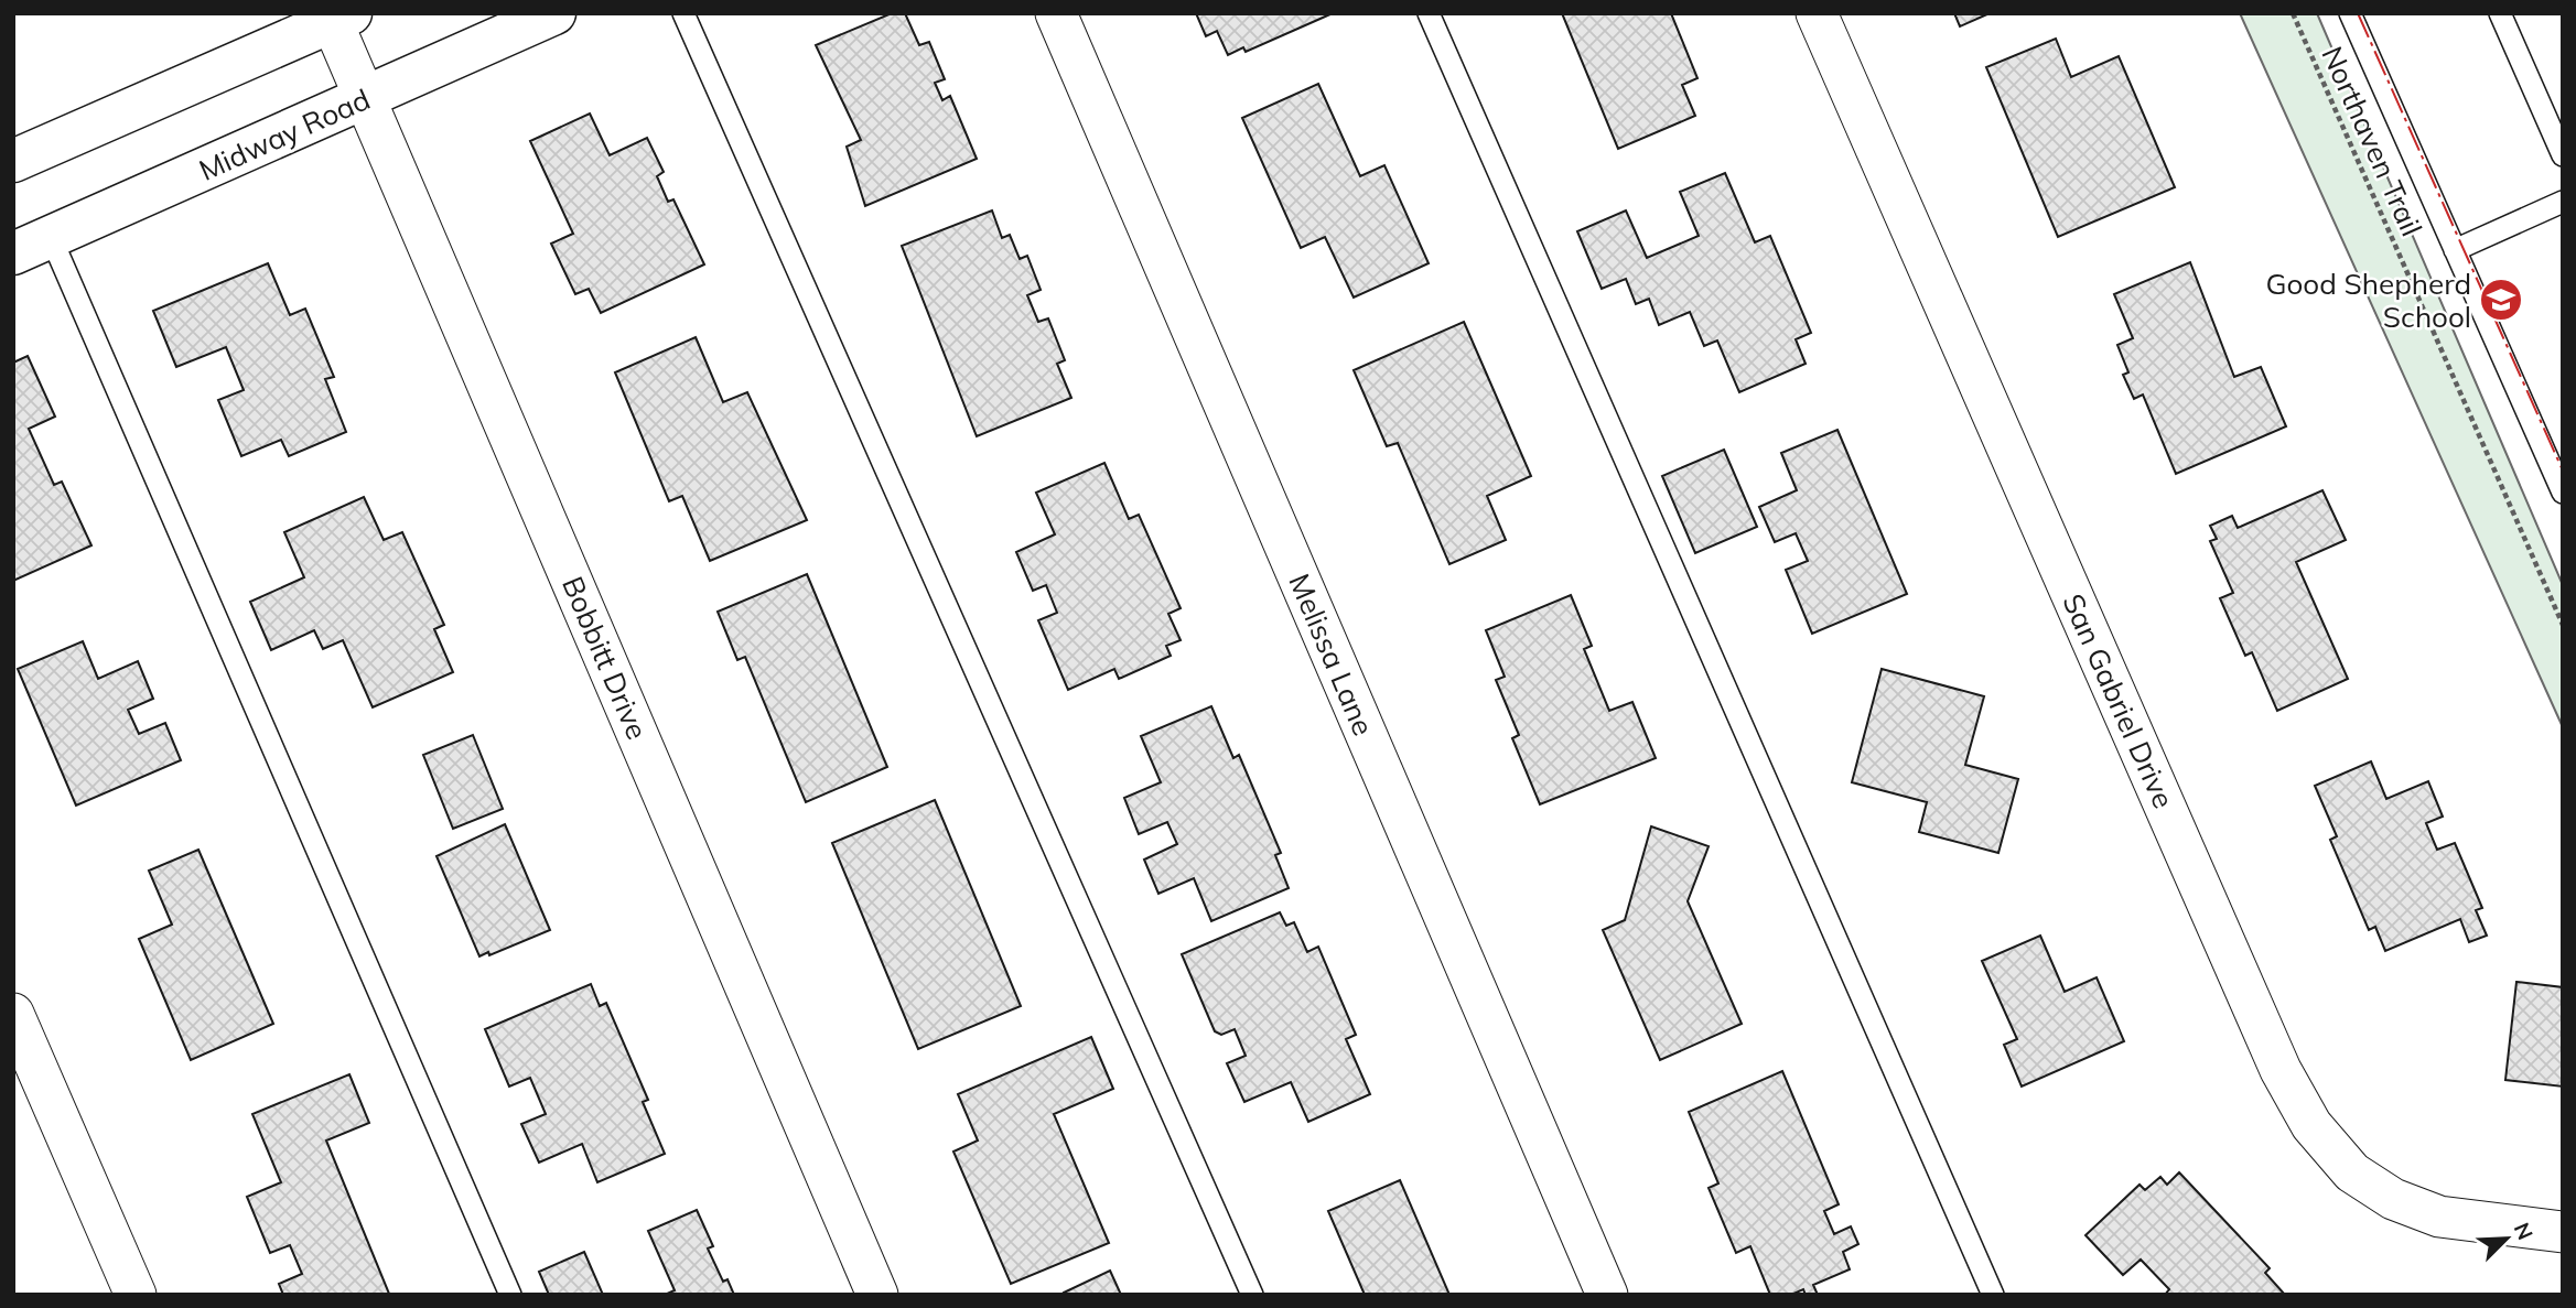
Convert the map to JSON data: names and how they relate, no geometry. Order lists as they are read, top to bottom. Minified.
{"streets":{"main road":["Midway Road"],"street":["Melissa Lane","Bobbitt Drive","San Gabriel Drive"],"path":["Northaven Trail"]},"crossings":[["Midway Road","Bobbitt Drive"]],"places":{"school or university":["Good Shepherd School"]},"north":"top right"}
